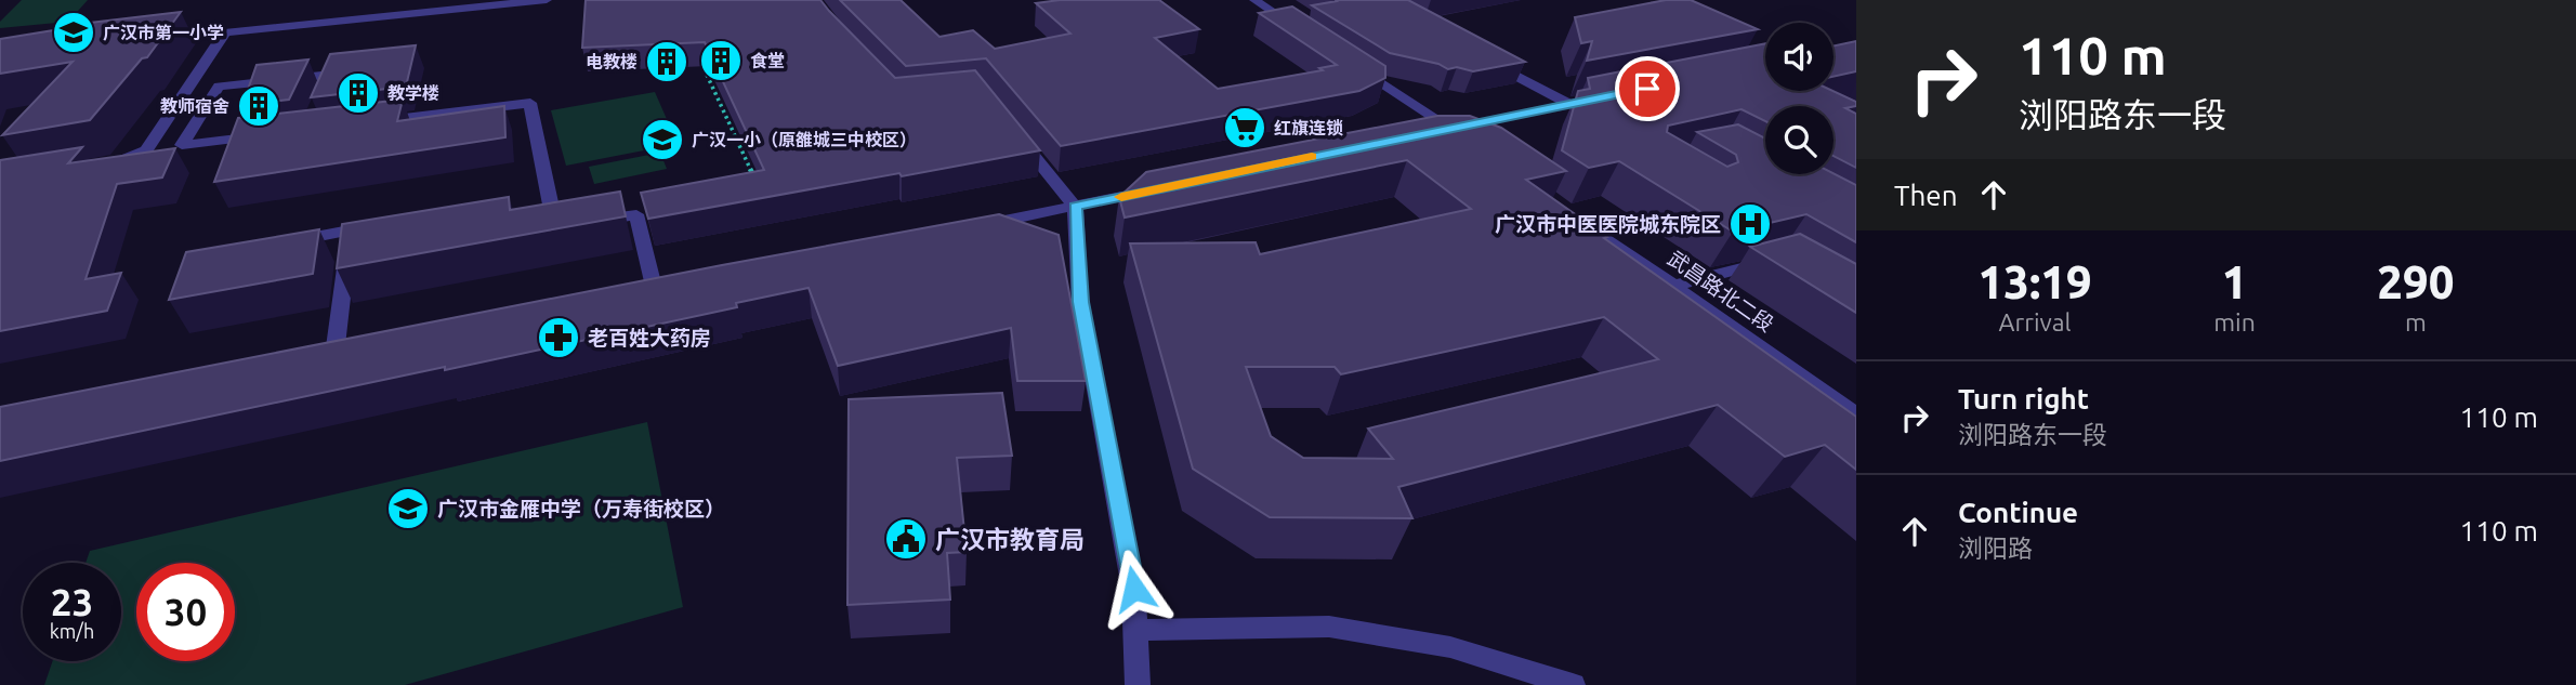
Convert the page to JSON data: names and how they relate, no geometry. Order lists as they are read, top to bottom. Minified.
{"streets":{"street":["武昌路北二段"]},"places":{"school or university":["广汉市第一小学","广汉一小（原雒城三中校区）","广汉市金雁中学（万寿街校区）"],"building":["食堂","电教楼","教学楼","教师宿舍"],"supermarket":["红旗连锁"],"hospital":["广汉市中医医院城东院区"],"pharmacy":["老百姓大药房"],"public building":["广汉市教育局"]},"page":{"turn":["110 m","浏阳路东一段"],"then":"Then","eta":["13:19","Arrival","1","min","290","m"],"list":[{"name":"Turn right","note":"浏阳路东一段","value":"110 m"},{"name":"Continue","note":"浏阳路","value":"110 m"}],"speed":"23 km/h","limit":"30"}}
